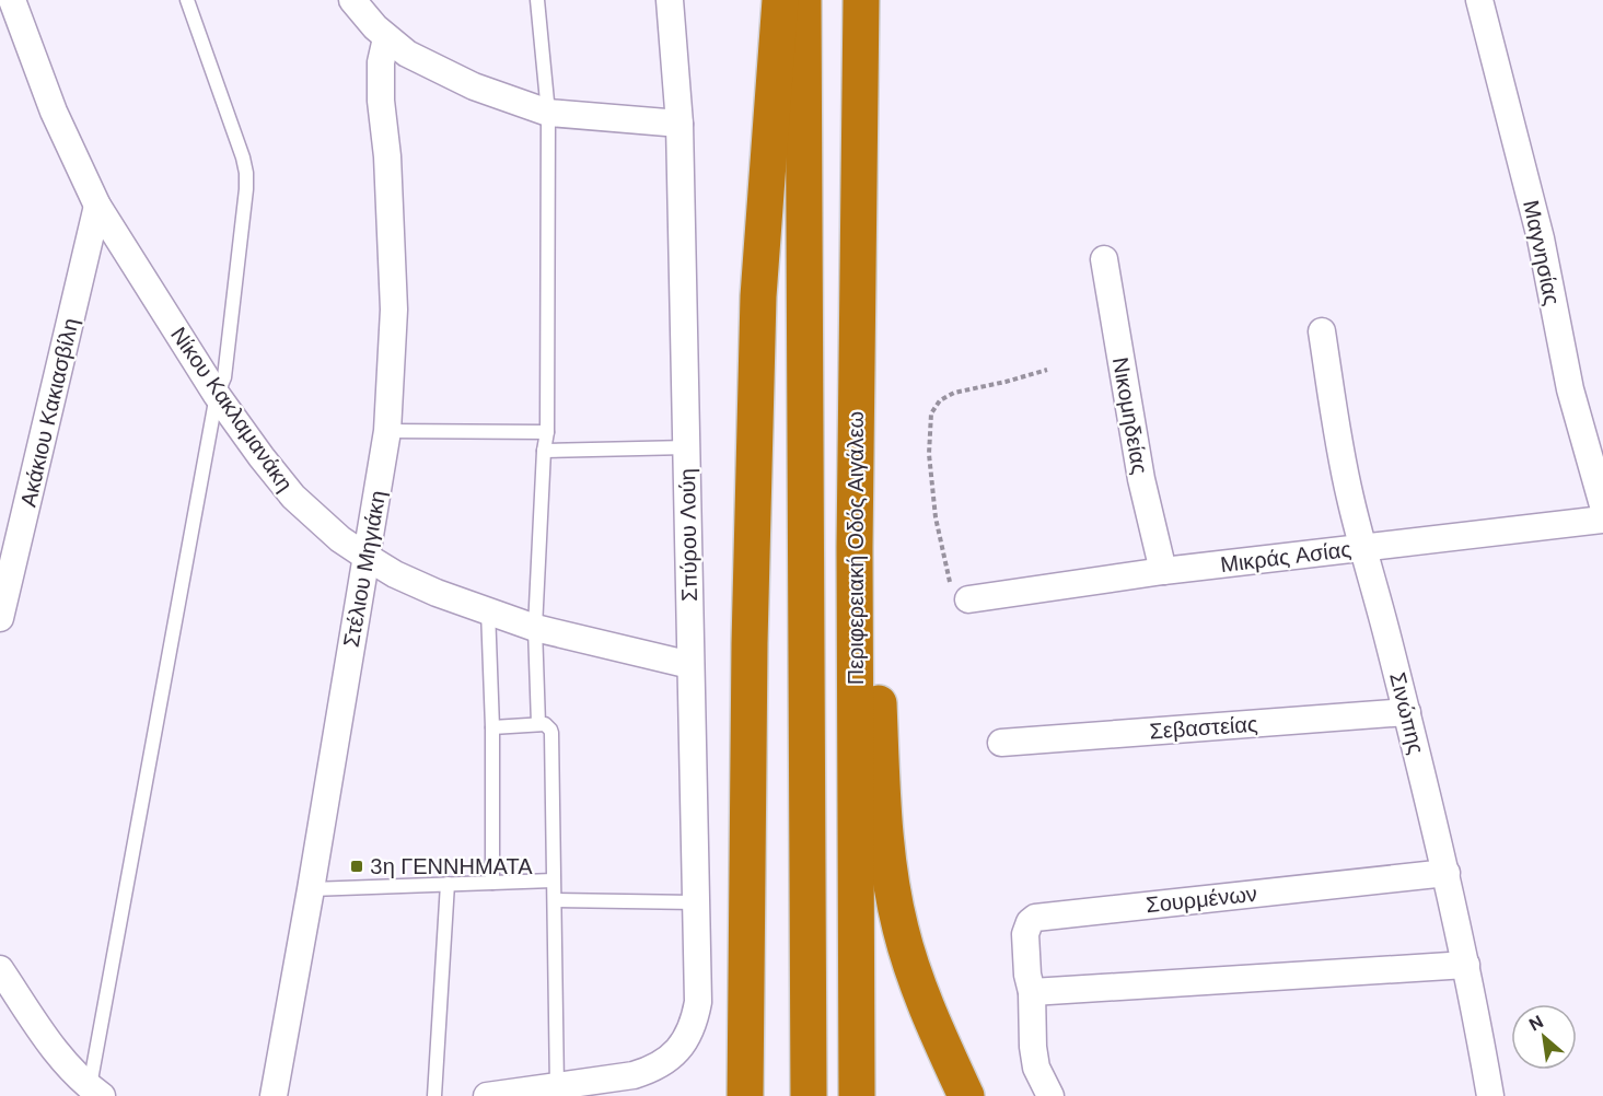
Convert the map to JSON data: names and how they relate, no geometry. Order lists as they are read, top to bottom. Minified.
{"streets":{"highway":["Περιφερειακή Οδός Αιγάλεω"],"street":["Μαγνησίας","Νίκου Κακλαμανάκη","Ακάκιου Κακιασβίλη","Νικομηδείας","Σπύρου Λούη","Μικράς Ασίας","Στέλιου Μηγιάκη","Σινώπης","Σεβαστείας","Σουρμένων"]},"crossings":[["Νίκου Κακλαμανάκη","Ακάκιου Κακιασβίλη"],["Νίκου Κακλαμανάκη","Σπύρου Λούη"],["Νίκου Κακλαμανάκη","Στέλιου Μηγιάκη"],["Νικομηδείας","Μικράς Ασίας"],["Μικράς Ασίας","Σινώπης"],["Σινώπης","Σεβαστείας"],["Σινώπης","Σουρμένων"]],"places":{"transit":["3η ΓΕΝΝΗΜΑΤΑ"]},"north":"top left"}
